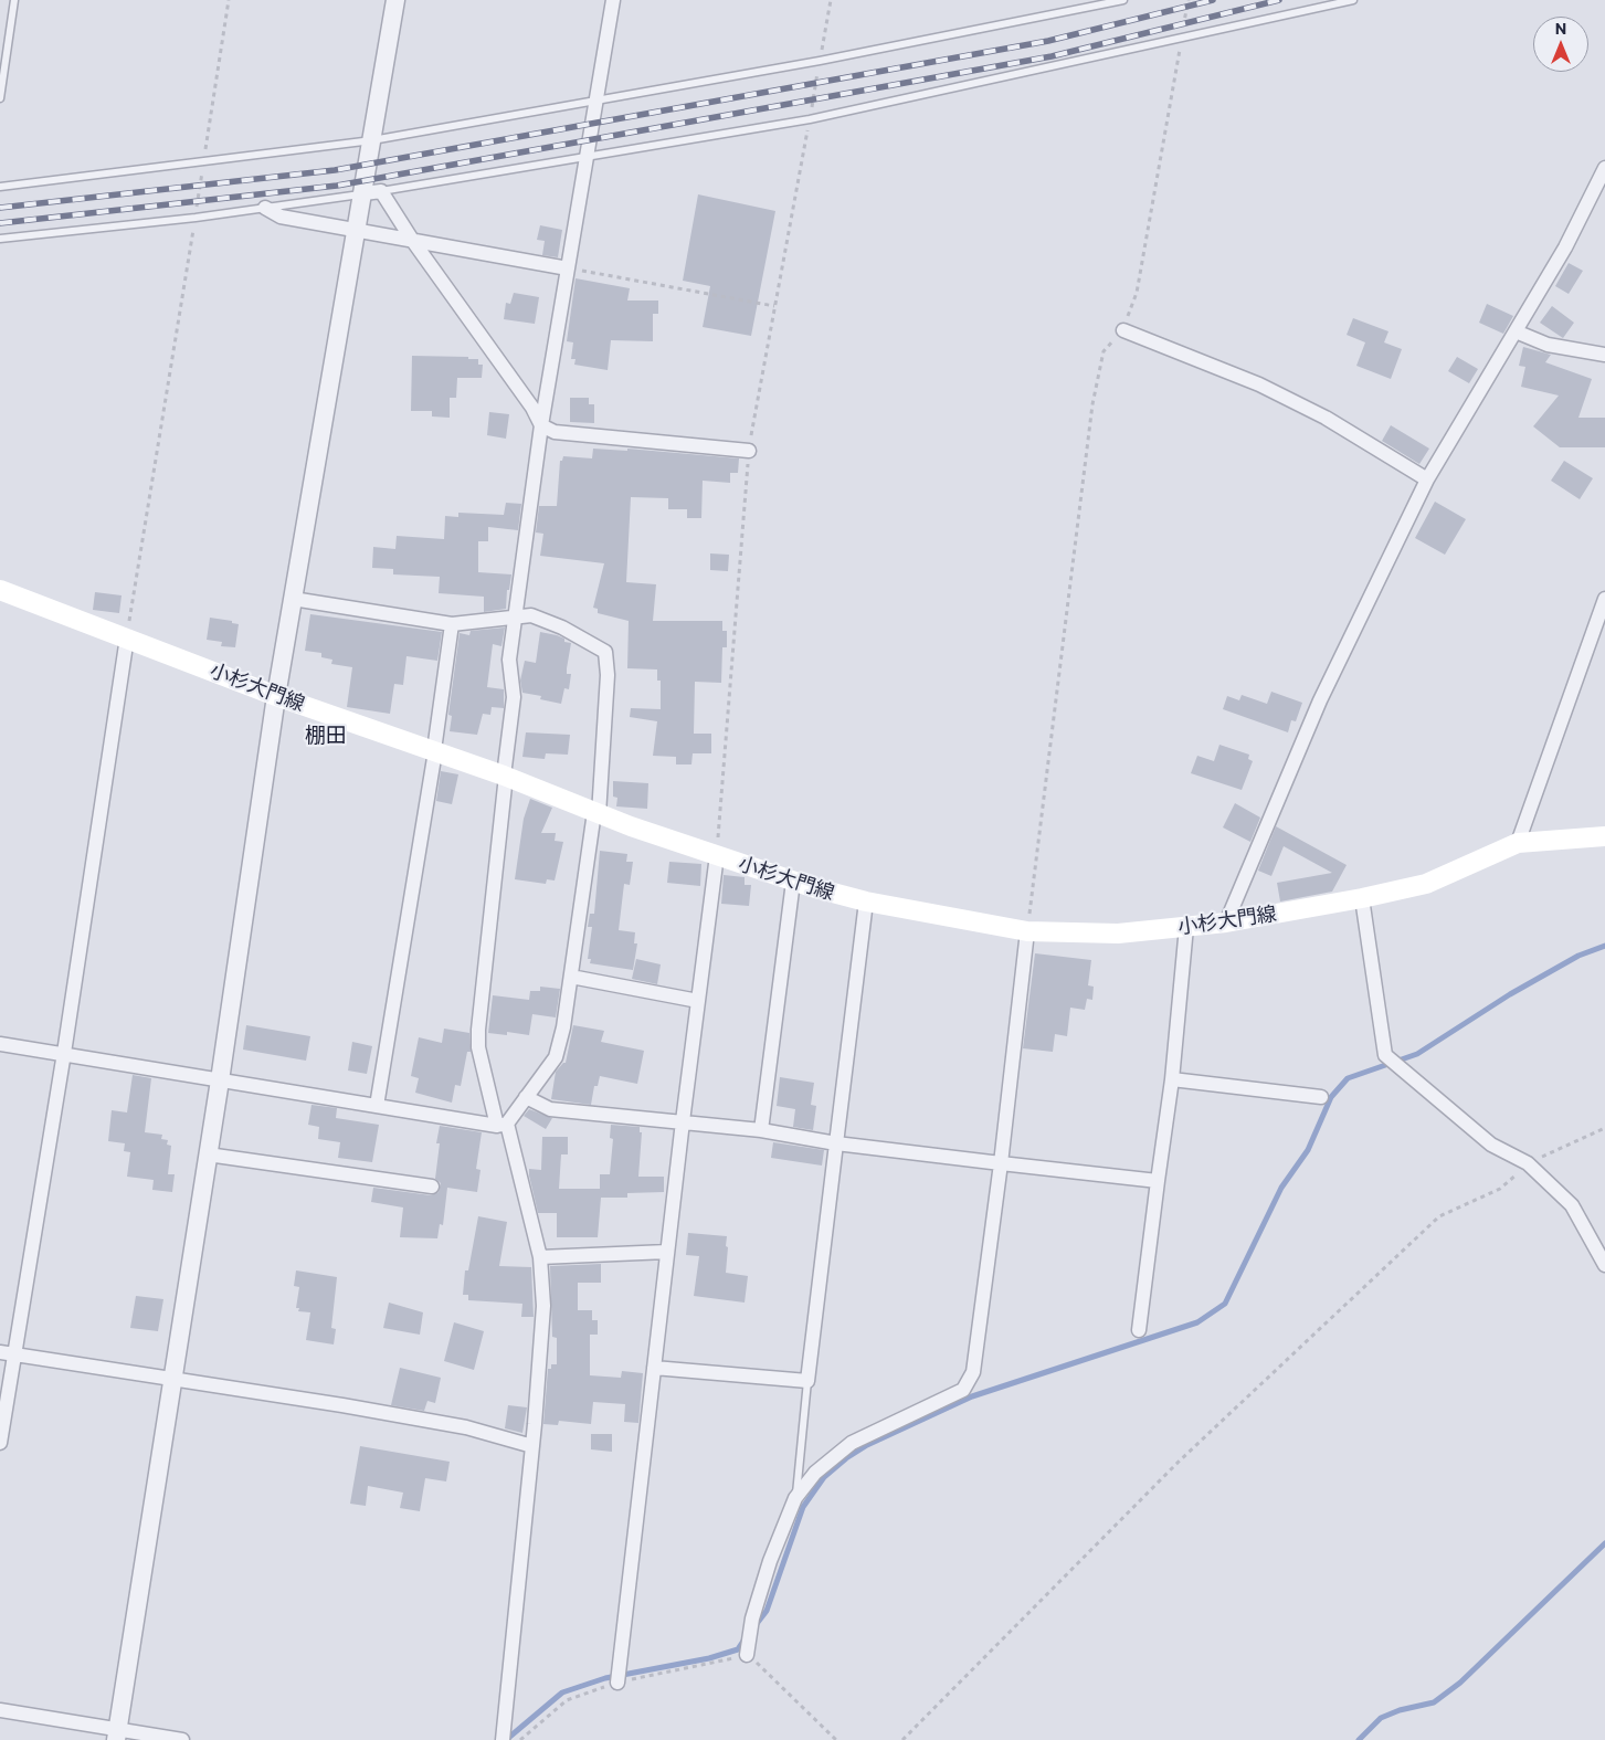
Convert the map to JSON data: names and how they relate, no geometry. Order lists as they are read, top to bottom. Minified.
{"streets":{"main road":["小杉大門線"]},"districts":["棚田"],"north":"top"}
